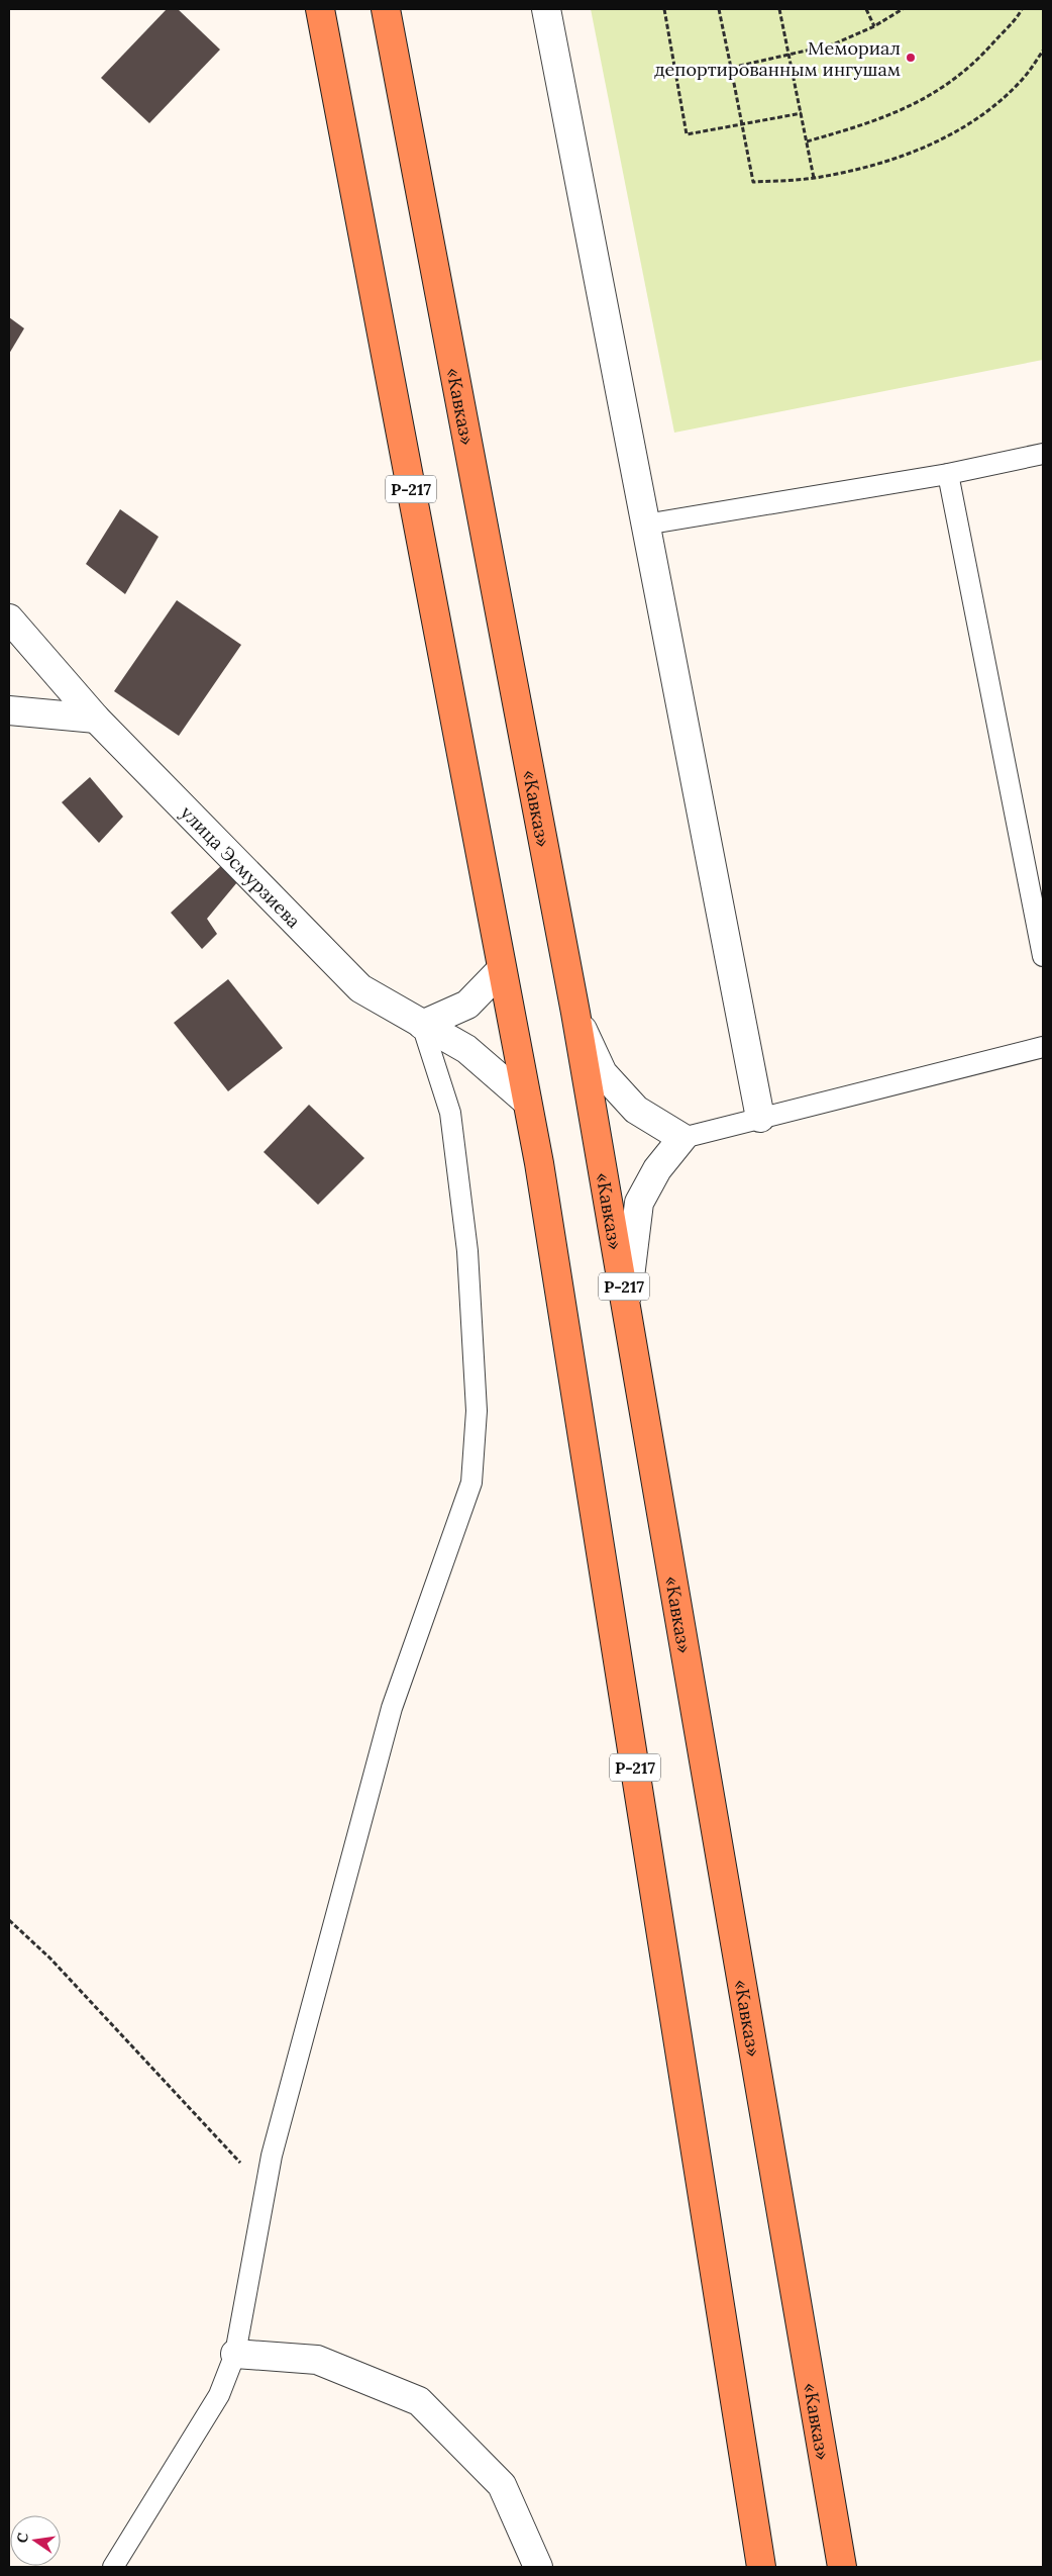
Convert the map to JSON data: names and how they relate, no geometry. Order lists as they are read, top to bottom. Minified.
{"streets":{"highway":["«Кавказ»","Р-217"],"street":["улица Эсмурзиева"]},"crossings":[["Р-217","улица Эсмурзиева"]],"places":["Мемориал депортированным ингушам"],"north":"left"}
